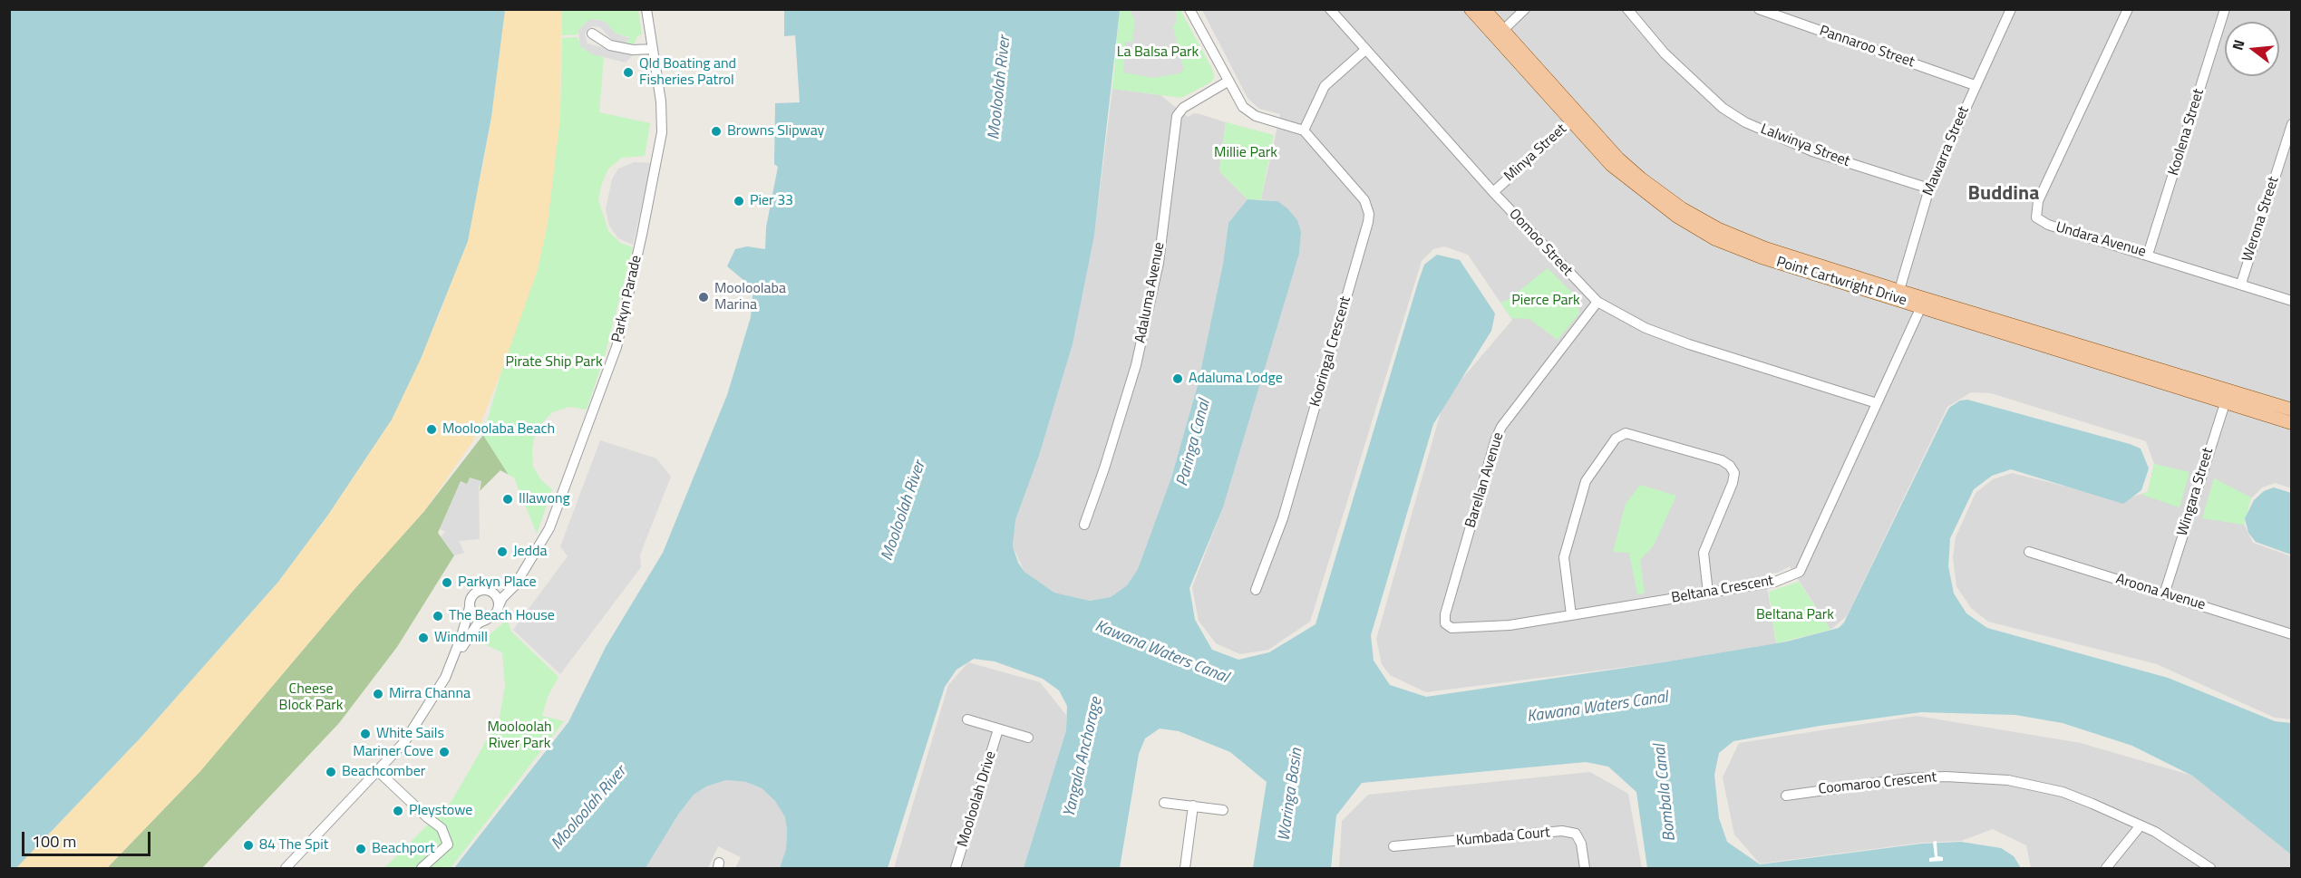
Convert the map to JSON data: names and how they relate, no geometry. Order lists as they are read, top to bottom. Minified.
{"streets":{"main road":["Point Cartwright Drive"],"street":["Pannaroo Street","Koolena Street","Lalwinya Street","Mawarra Street","Minya Street","Werona Street","Undara Avenue","Oomoo Street","Adaluma Avenue","Parkyn Parade","Kooringal Crescent","Barellan Avenue","Wingara Street","Beltana Crescent","Aroona Avenue","Coomaroo Crescent","Mooloolah Drive","Kumbada Court"]},"crossings":[["Pannaroo Street","Mawarra Street"],["Koolena Street","Undara Avenue"],["Lalwinya Street","Mawarra Street"],["Mawarra Street","Point Cartwright Drive"],["Minya Street","Oomoo Street"],["Minya Street","Point Cartwright Drive"],["Werona Street","Undara Avenue"],["Oomoo Street","Barellan Avenue"],["Oomoo Street","Beltana Crescent"],["Point Cartwright Drive","Wingara Street"],["Point Cartwright Drive","Beltana Crescent"],["Barellan Avenue","Beltana Crescent"],["Wingara Street","Aroona Avenue"]],"districts":["Buddina"],"water":["Mooloolah River","Paringa Canal","Kawana Waters Canal","Yangala Anchorage","Bombala Canal","Waringa Basin"],"parks":["La Balsa Park","Millie Park","Pierce Park","Pirate Ship Park","Beltana Park","Cheese Block Park","Mooloolah River Park"],"places":["Qld Boating and Fisheries Patrol","Browns Slipway","Pier 33","Mooloolaba Marina","Adaluma Lodge","Mooloolaba Beach","Illawong","Jedda","Parkyn Place","The Beach House","Windmill","Mirra Channa","White Sails","Mariner Cove","Beachcomber","Pleystowe","84 The Spit","Beachport"],"scale_bar":"100 m","north":"left"}
